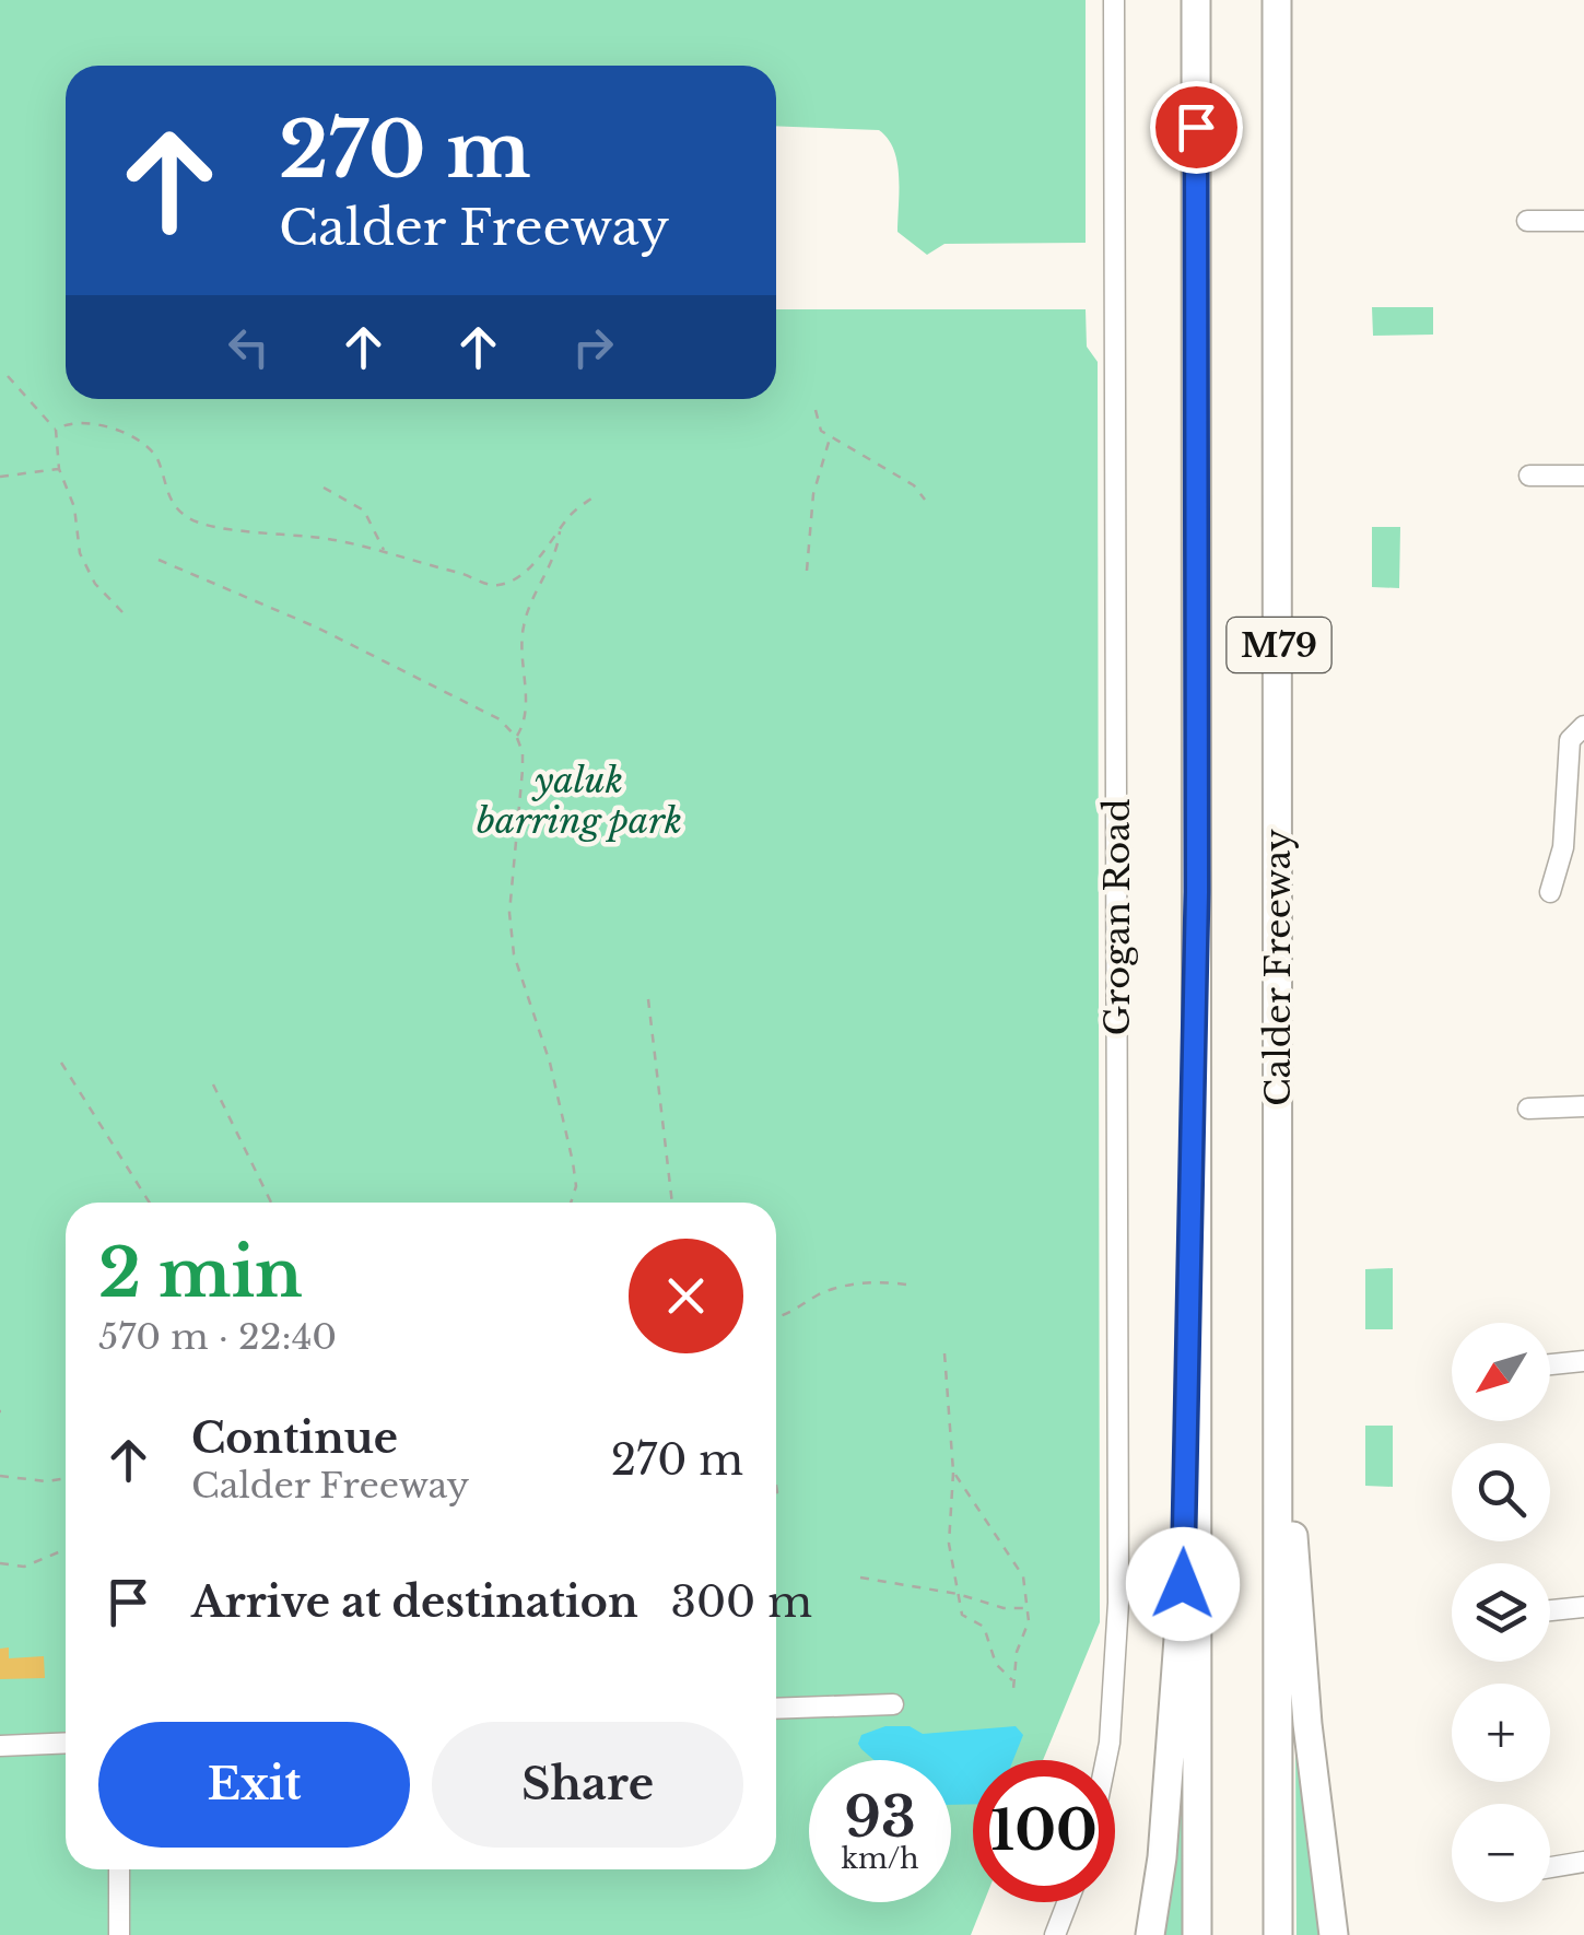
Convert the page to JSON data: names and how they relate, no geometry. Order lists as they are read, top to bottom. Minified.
{"streets":{"highway":["M79","Calder Freeway"],"street":["Grogan Road"]},"parks":["yaluk barring park"],"north":"bottom left","page":{"turn":["270 m","Calder Freeway"],"heading":["2 min","570 m · 22:40"],"map_buttons":["+","−"],"list":[{"name":"Continue","note":"Calder Freeway","value":"270 m"},{"name":"Arrive at destination","value":"300 m"}],"buttons":["Exit","Share"],"speed":"93 km/h","limit":"100"}}
